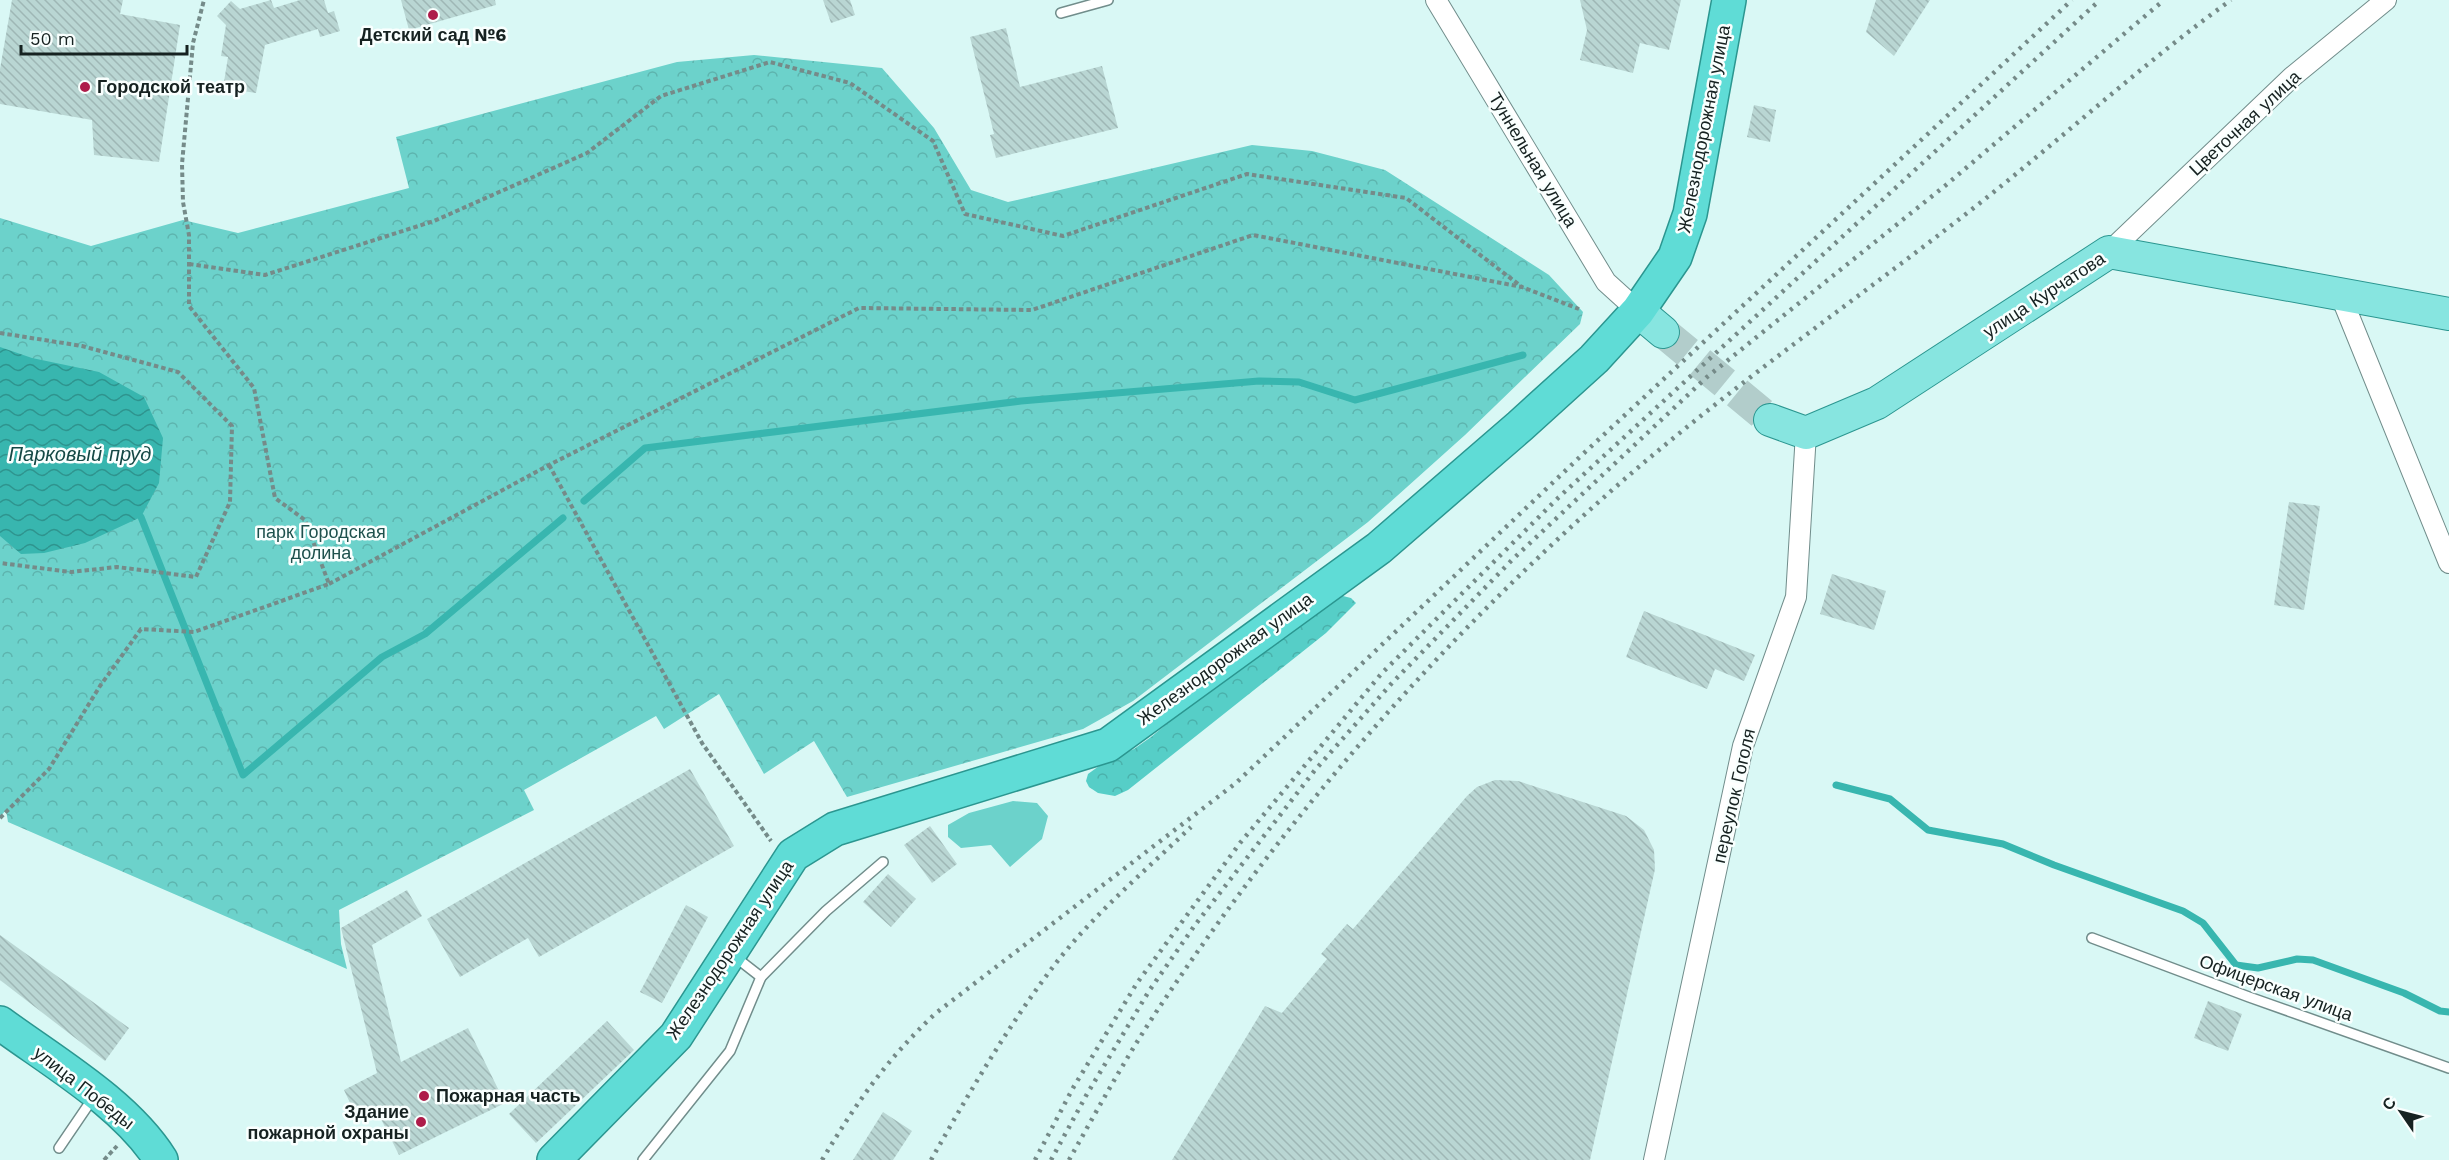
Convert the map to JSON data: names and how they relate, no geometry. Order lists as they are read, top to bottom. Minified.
{"streets":{"highway":["Железнодорожная улица","улица Победы"],"main road":["улица Курчатова"],"street":["Цветочная улица","Туннельная улица","переулок Гоголя"],"lane":["Офицерская улица"]},"crossings":[["Цветочная улица","улица Курчатова"],["Железнодорожная улица","Туннельная улица"],["улица Курчатова","переулок Гоголя"]],"water":["Парковый пруд"],"parks":["парк Городская долина"],"places":["Детский сад №6","Городской театр","Пожарная часть","Здание пожарной охраны"],"scale_bar":"50 m","north":"top left"}
